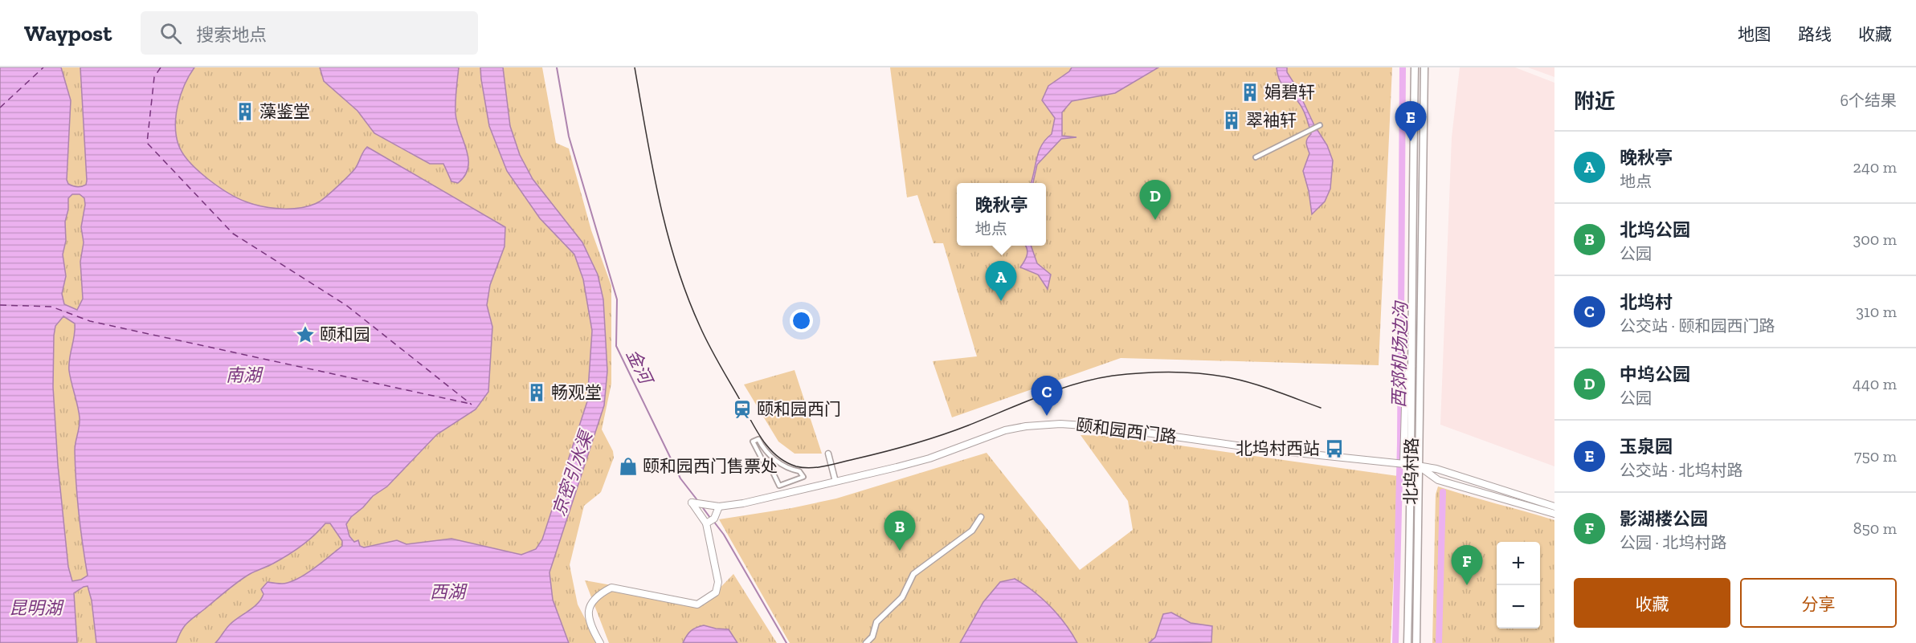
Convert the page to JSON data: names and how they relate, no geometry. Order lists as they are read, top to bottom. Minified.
{"streets":{"main road":["北坞村路"],"street":["颐和园西门路"]},"crossings":[["颐和园西门路","北坞村路"]],"water":["西郊机场边沟","金河","南湖","京密引水渠","西湖","昆明湖"],"places":{"building":["娟碧轩","藻鉴堂","翠袖轩","畅观堂"],"place":["颐和园"],"station":["颐和园西门"],"bus stop":["北坞村西站"],"shop":["颐和园西门售票处"]},"page":{"header":"Waypost","search":"搜索地点","nav":["地图","路线","收藏"],"heading":["附近","6个结果"],"pins":["E","D","A","C","B","F"],"list":[{"mark":"A","name":"晚秋亭","note":"地点","value":"240 m"},{"mark":"B","name":"北坞公园","note":"公园","value":"300 m"},{"mark":"C","name":"北坞村","note":"公交站 · 颐和园西门路","value":"310 m"},{"mark":"D","name":"中坞公园","note":"公园","value":"440 m"},{"mark":"E","name":"玉泉园","note":"公交站 · 北坞村路","value":"750 m"},{"mark":"F","name":"影湖楼公园","note":"公园 · 北坞村路","value":"850 m"}],"popup":["晚秋亭","地点"],"map_buttons":["+","−"],"buttons":["收藏","分享"]}}
